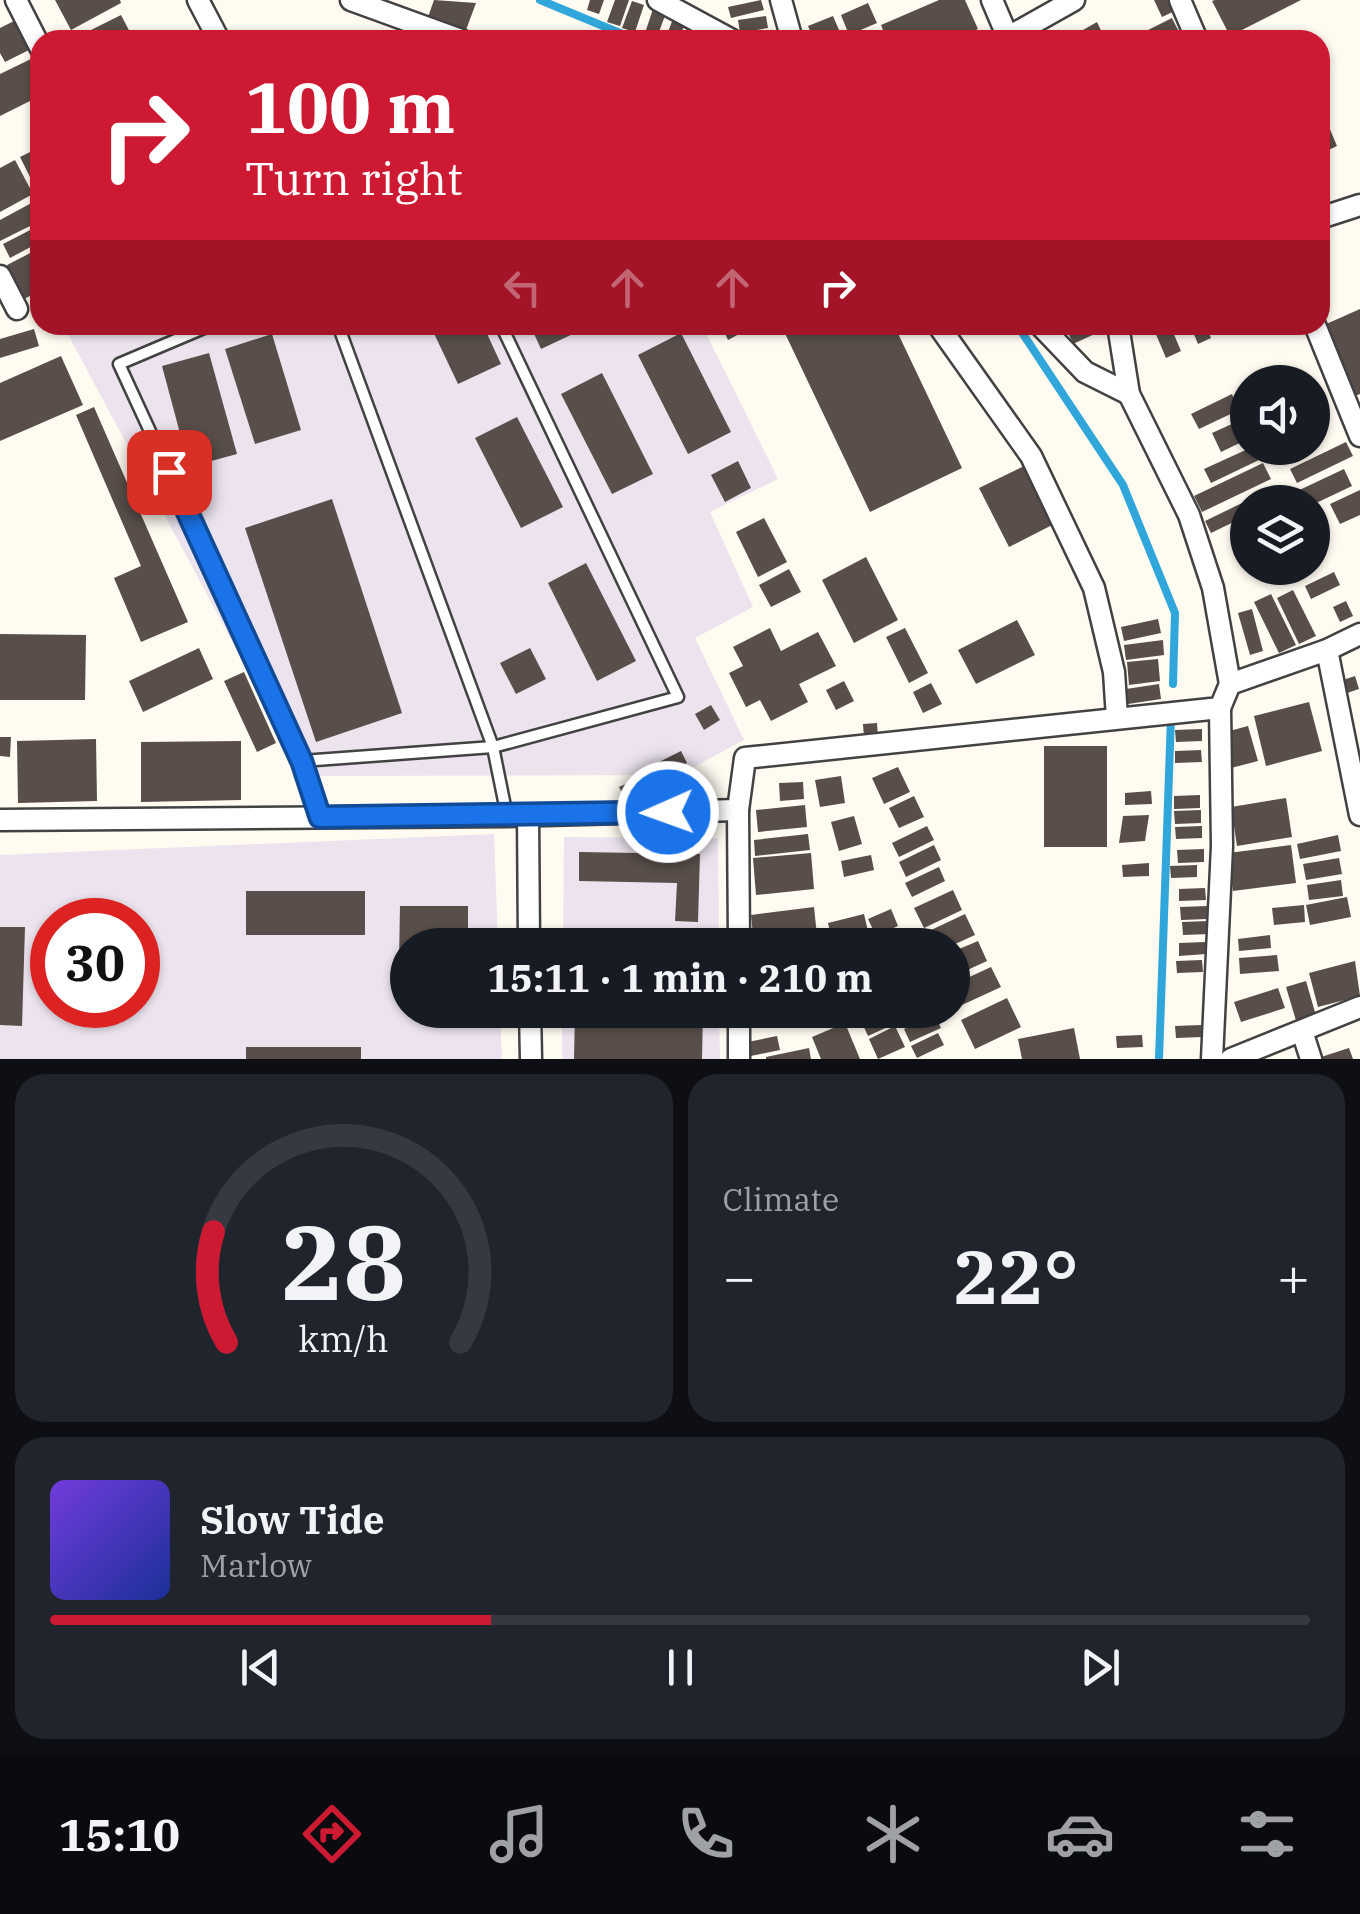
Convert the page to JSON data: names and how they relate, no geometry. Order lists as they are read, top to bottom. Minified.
{"page":{"turn":["100 m","Turn right"],"limit":"30","trip":"15:11 · 1 min · 210 m","tile":"Climate","heat":["−","22°","+"],"song":["Slow Tide","Marlow"],"tabs":"15:10","gauge":["28","km/h"]}}
